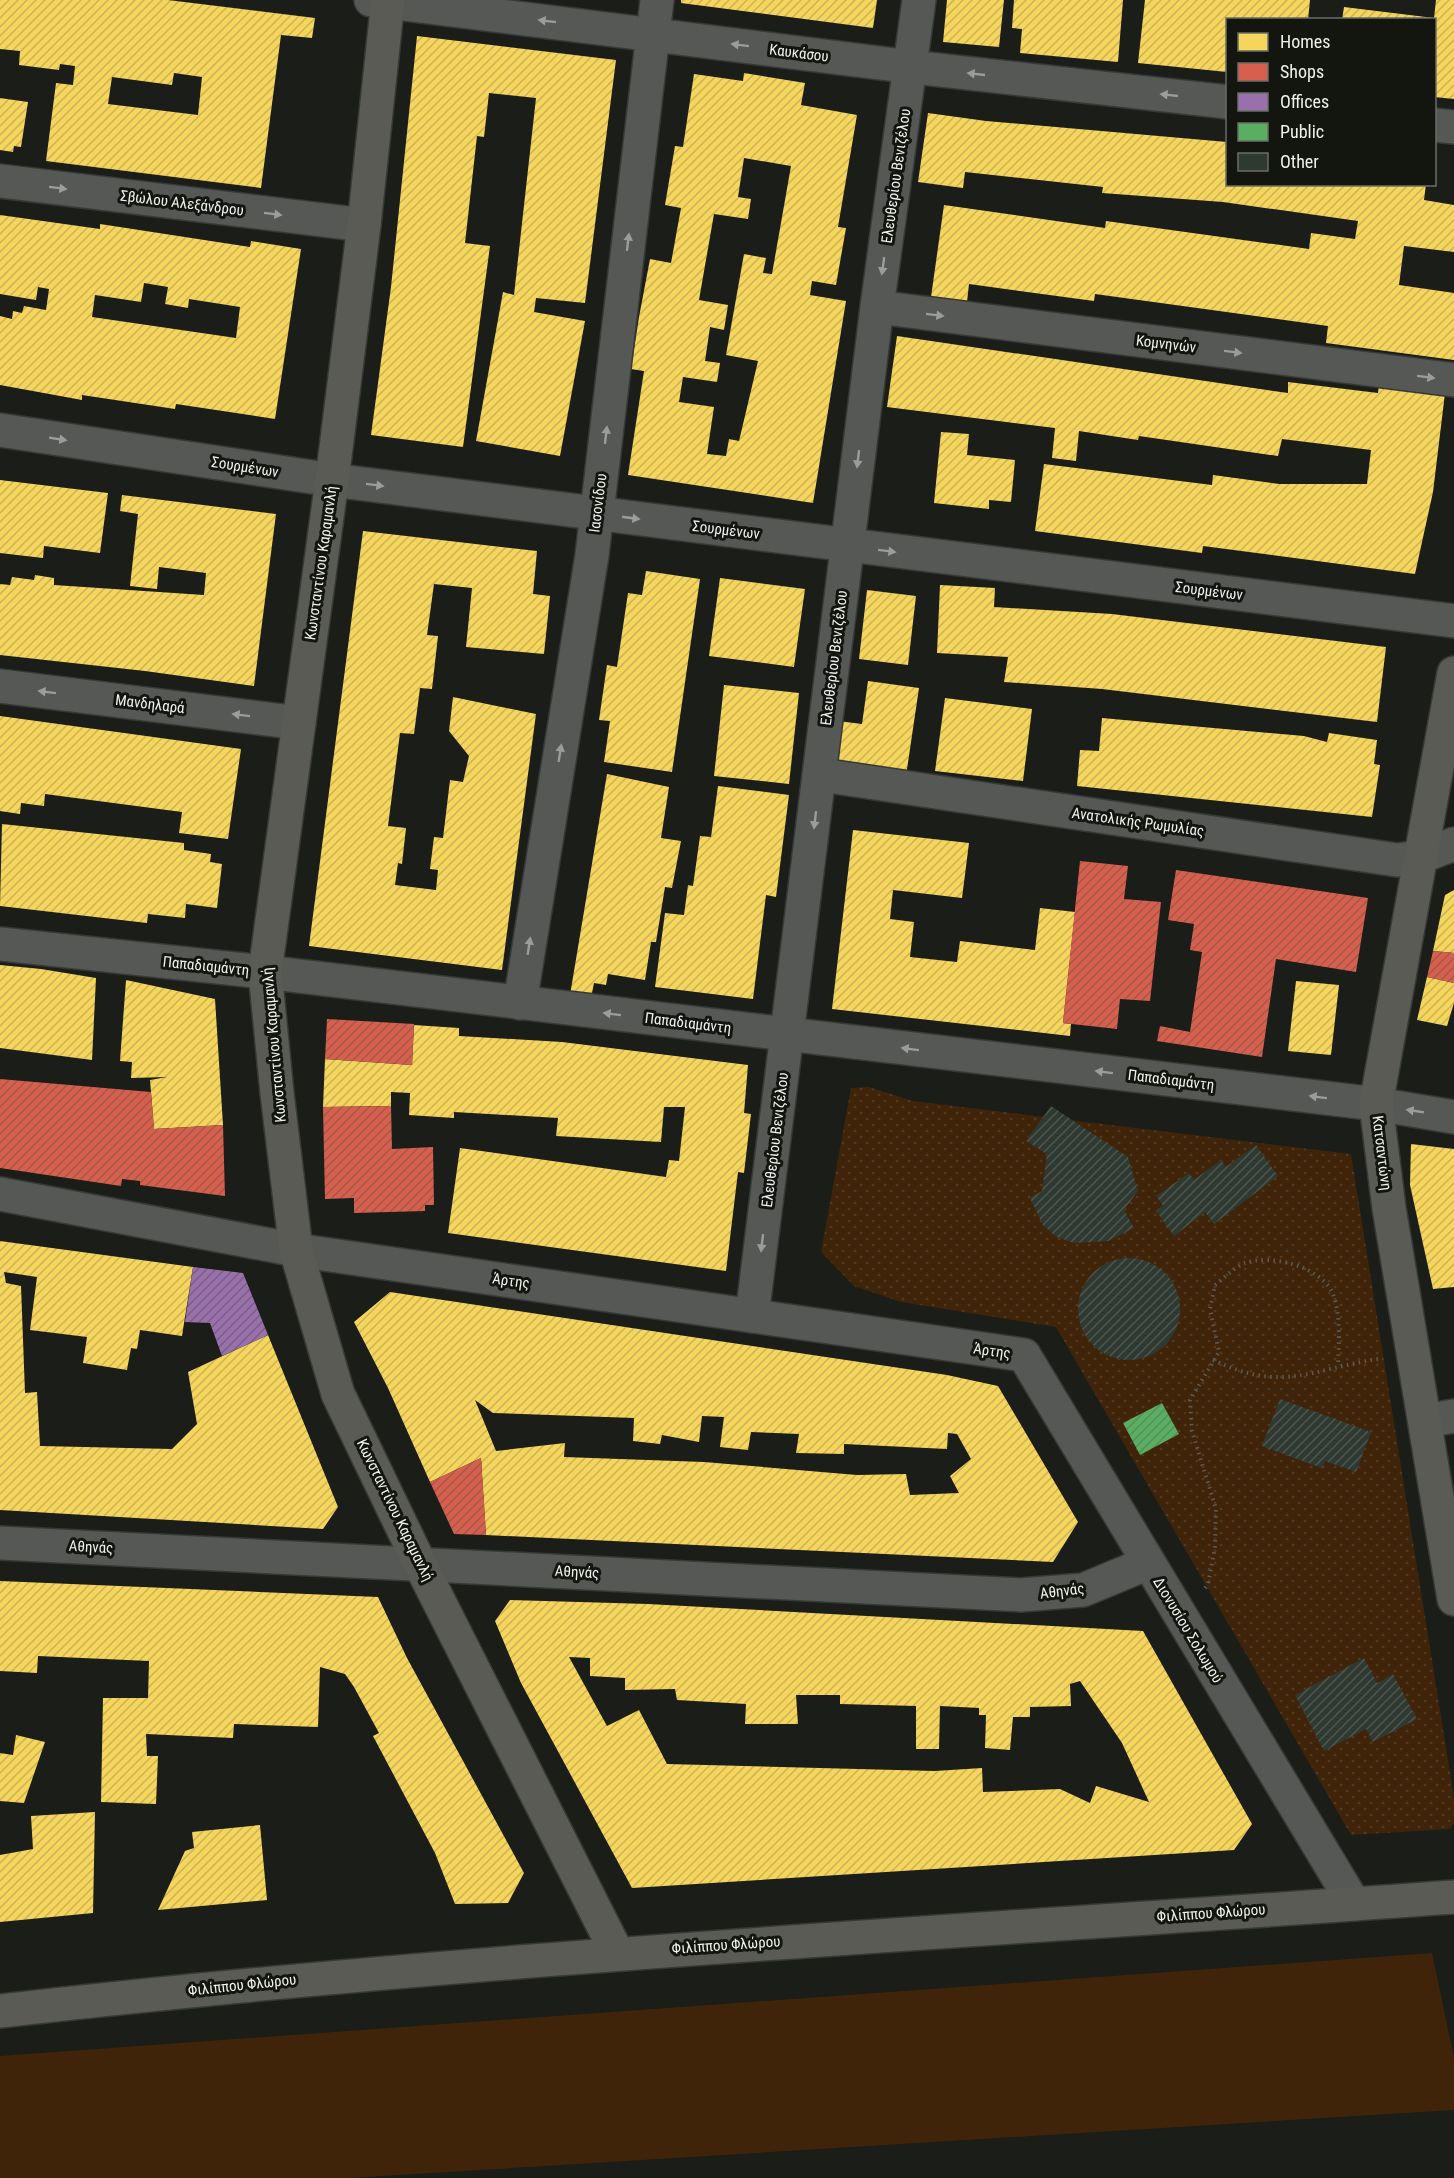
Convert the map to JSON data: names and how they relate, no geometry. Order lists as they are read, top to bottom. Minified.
{"streets":{"street":["Καυκάσου","Ελευθερίου Βενιζέλου","Σβώλου Αλεξάνδρου","Κομνηνών","Σουρμένων","Ιασoνίδου","Κωνσταντίνου Καραμανλή","Μανδηλαρά","Ανατολικής Ρωμυλίας","Παπαδιαμάντη","Κατσαντώνη","Άρτης","Αθηνάς","Διονυσίου Σολωμού","Φιλίππου Φλώρου"]},"crossings":[["Καυκάσου","Ελευθερίου Βενιζέλου"],["Καυκάσου","Ιασoνίδου"],["Καυκάσου","Κωνσταντίνου Καραμανλή"],["Ελευθερίου Βενιζέλου","Κομνηνών"],["Ελευθερίου Βενιζέλου","Σουρμένων"],["Ελευθερίου Βενιζέλου","Ανατολικής Ρωμυλίας"],["Ελευθερίου Βενιζέλου","Παπαδιαμάντη"],["Ελευθερίου Βενιζέλου","Άρτης"],["Σβώλου Αλεξάνδρου","Κωνσταντίνου Καραμανλή"],["Σουρμένων","Ιασoνίδου"],["Σουρμένων","Κωνσταντίνου Καραμανλή"],["Ιασoνίδου","Παπαδιαμάντη"],["Κωνσταντίνου Καραμανλή","Μανδηλαρά"],["Κωνσταντίνου Καραμανλή","Παπαδιαμάντη"],["Κωνσταντίνου Καραμανλή","Άρτης"],["Κωνσταντίνου Καραμανλή","Αθηνάς"],["Κωνσταντίνου Καραμανλή","Φιλίππου Φλώρου"],["Ανατολικής Ρωμυλίας","Κατσαντώνη"],["Παπαδιαμάντη","Κατσαντώνη"],["Άρτης","Διονυσίου Σολωμού"],["Αθηνάς","Διονυσίου Σολωμού"],["Διονυσίου Σολωμού","Φιλίππου Φλώρου"]],"one_way":["Καυκάσου","Ελευθερίου Βενιζέλου","Σβώλου Αλεξάνδρου","Κομνηνών","Σουρμένων","Ιασoνίδου","Μανδηλαρά","Παπαδιαμάντη"],"legend":["Homes","Shops","Offices","Public","Other"]}
